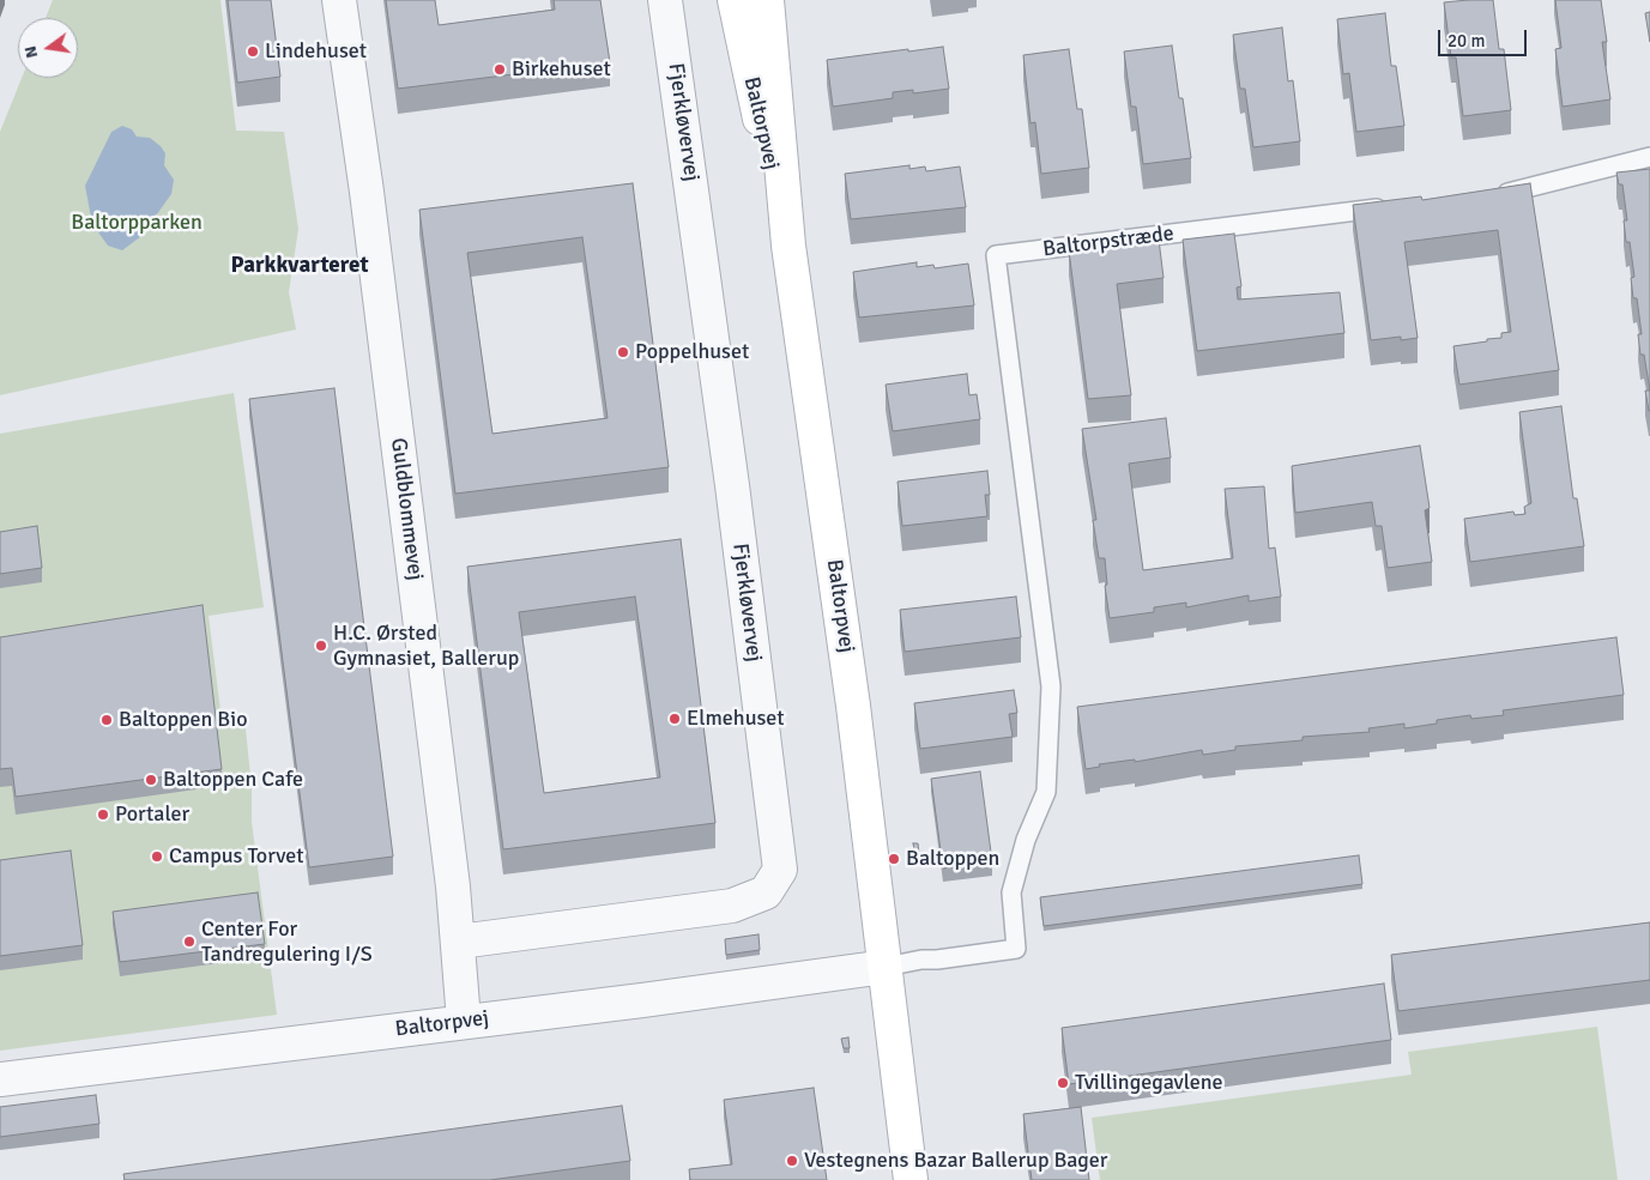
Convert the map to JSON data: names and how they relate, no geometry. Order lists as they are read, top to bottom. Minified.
{"streets":{"street":["Fjerkløvervej","Baltorpvej","Guldblommevej"],"lane":["Baltorpstræde"]},"crossings":[["Fjerkløvervej","Guldblommevej"],["Baltorpvej","Baltorpstræde"],["Baltorpvej","Guldblommevej"]],"districts":["Parkkvarteret"],"parks":["Baltorpparken"],"places":["Lindehuset","Birkehuset","Poppelhuset","H.C. Ørsted Gymnasiet, Ballerup","Elmehuset","Baltoppen Bio","Baltoppen Cafe","Portaler","Campus Torvet","Baltoppen","Center For Tandregulering I/S","Tvillingegavlene","Vestegnens Bazar Ballerup Bager"],"scale_bar":"20 m","north":"left"}
